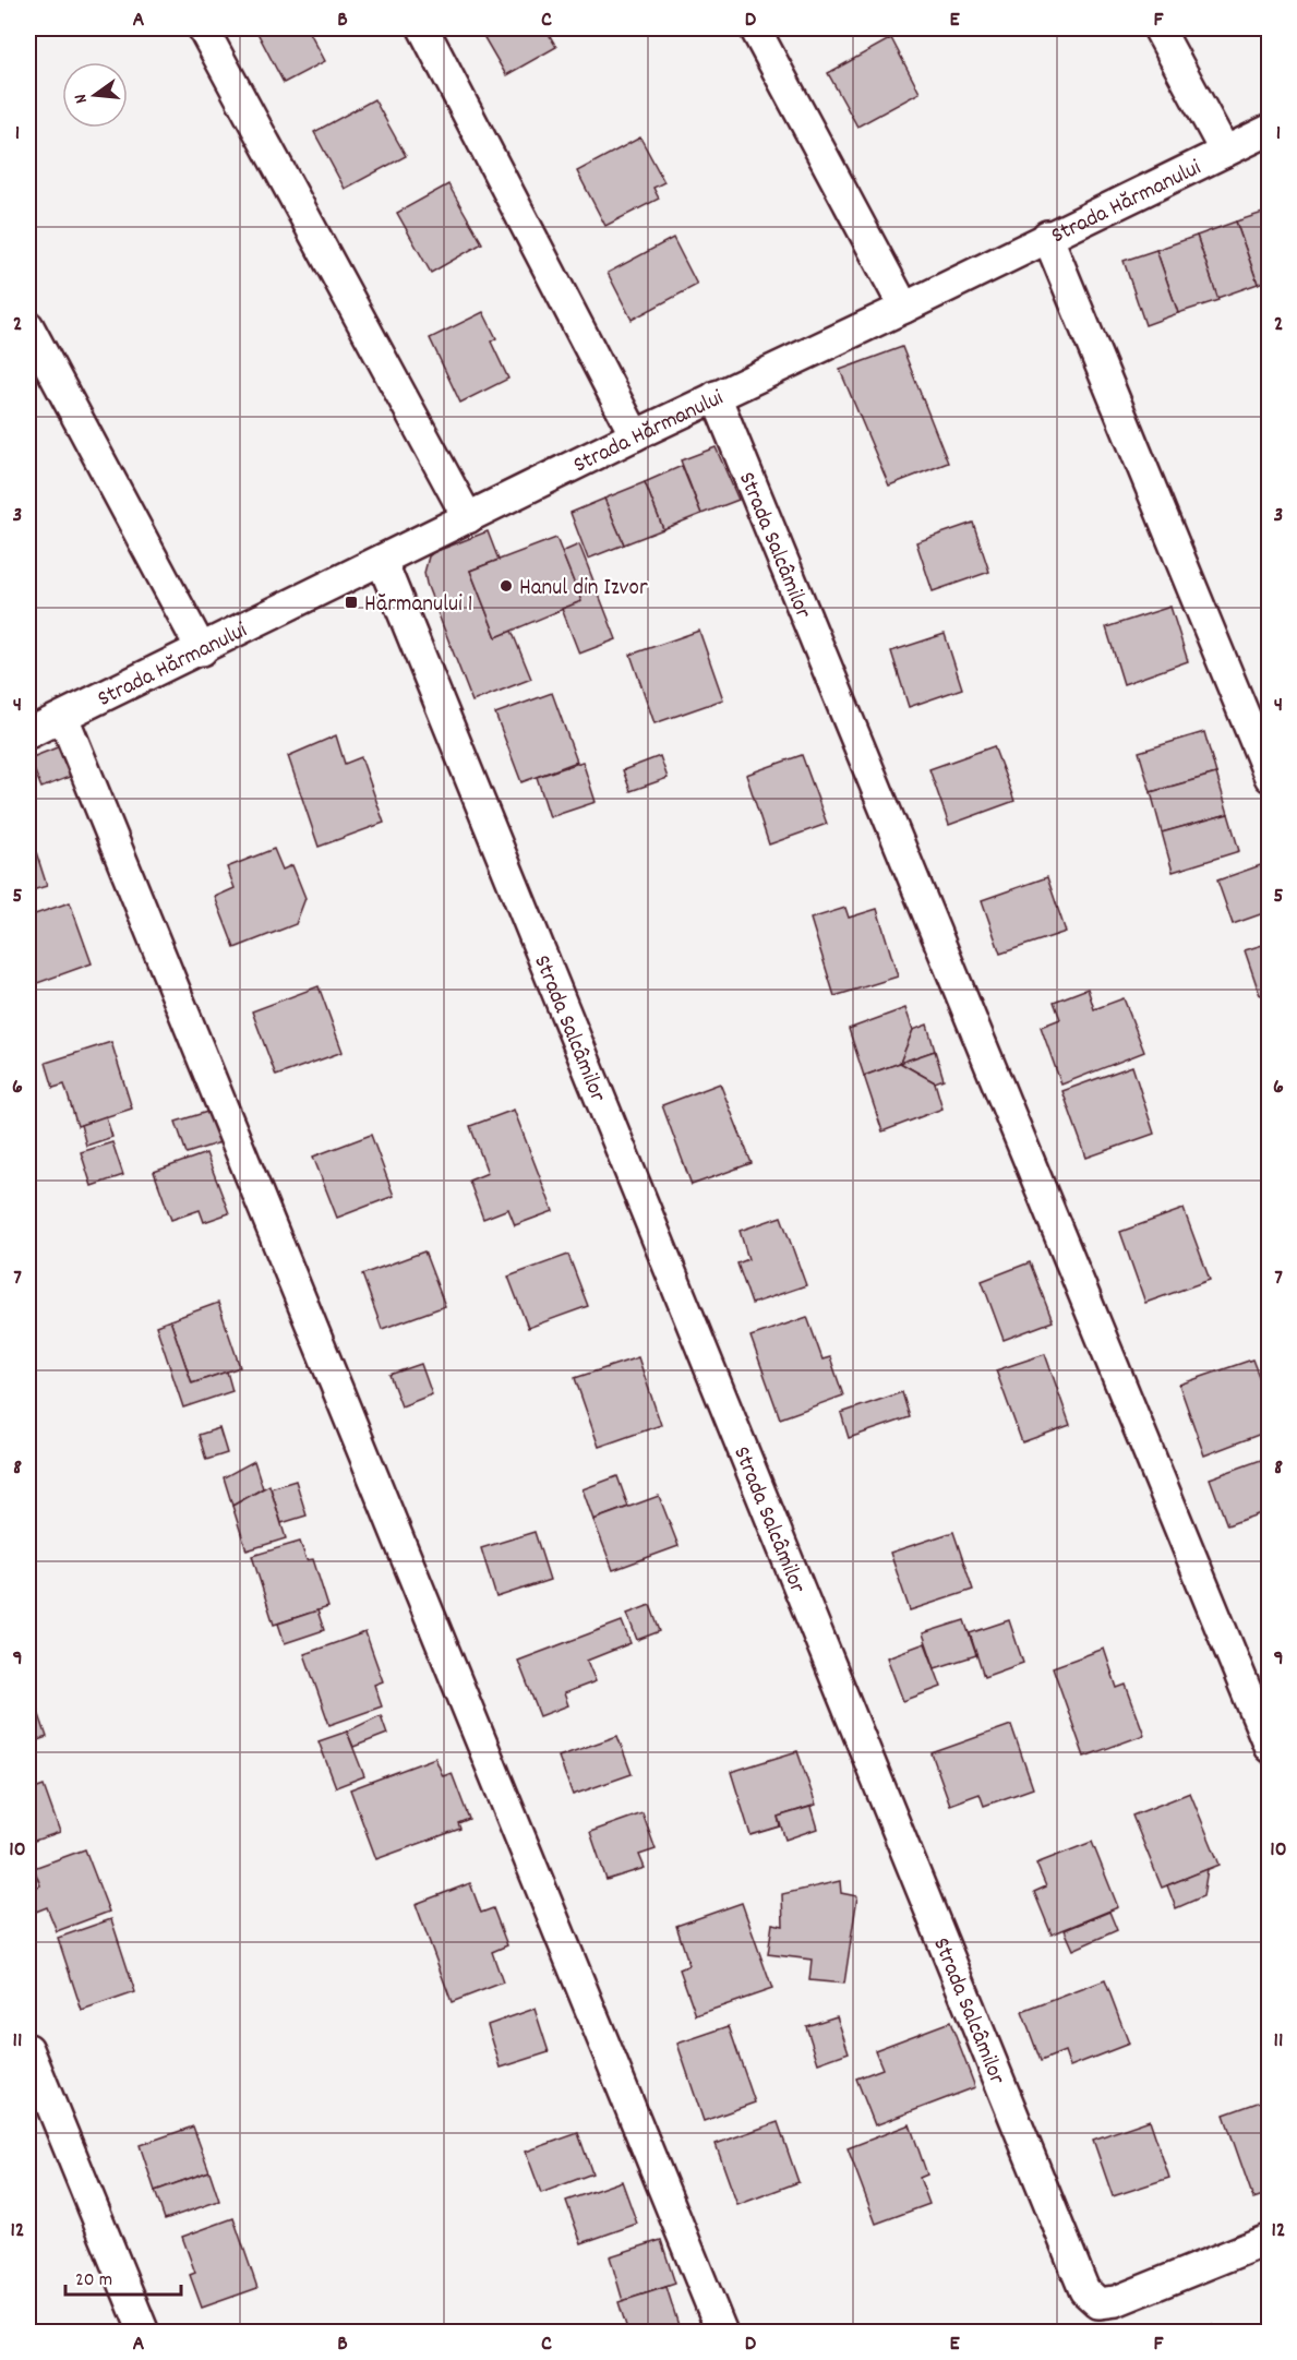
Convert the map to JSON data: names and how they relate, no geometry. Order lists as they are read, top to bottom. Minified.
{"streets":{"street":["Strada Hărmanului","Strada Salcâmilor"]},"crossings":[["Strada Hărmanului","Strada Salcâmilor"]],"places":{"other":["Hanul din Izvor"],"transit":["Hărmanului 1"]},"scale_bar":"20 m","north":"left","grid":{"columns":["A","B","C","D","E","F"],"rows":["1","2","3","4","5","6","7","8","9","10","11","12"]}}
